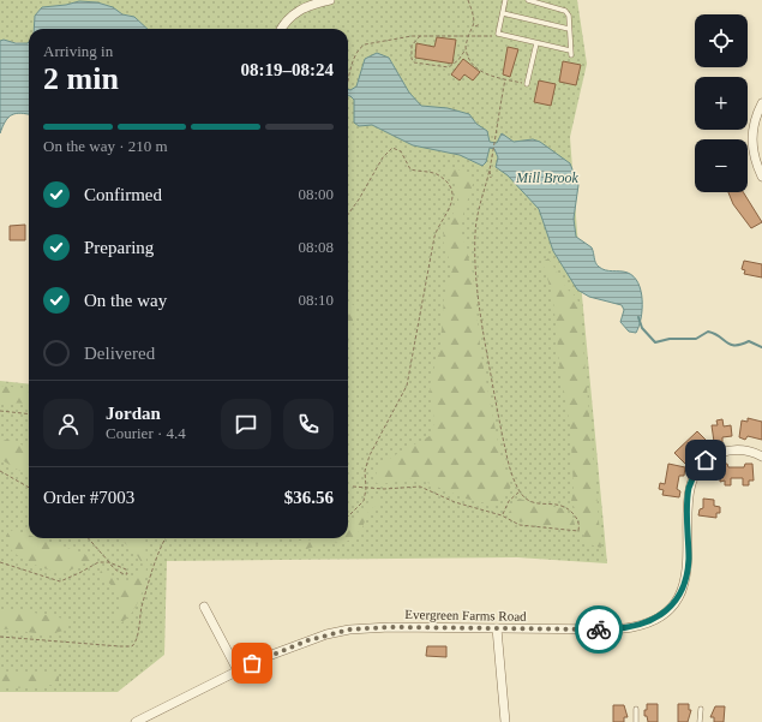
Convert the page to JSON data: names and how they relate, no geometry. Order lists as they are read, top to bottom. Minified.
{"streets":{"street":["Evergreen Farms Road"]},"water":["Mill Brook"],"page":{"map_buttons":["+","−"],"heading":["2 min","Arriving in","08:19–08:24"],"panel":["Jordan","Courier · 4.4","Order #7003","$36.56"],"bar":"On the way · 210 m","list":[["Confirmed","08:00"],["Preparing","08:08"],["On the way","08:10"],"Delivered"]}}
